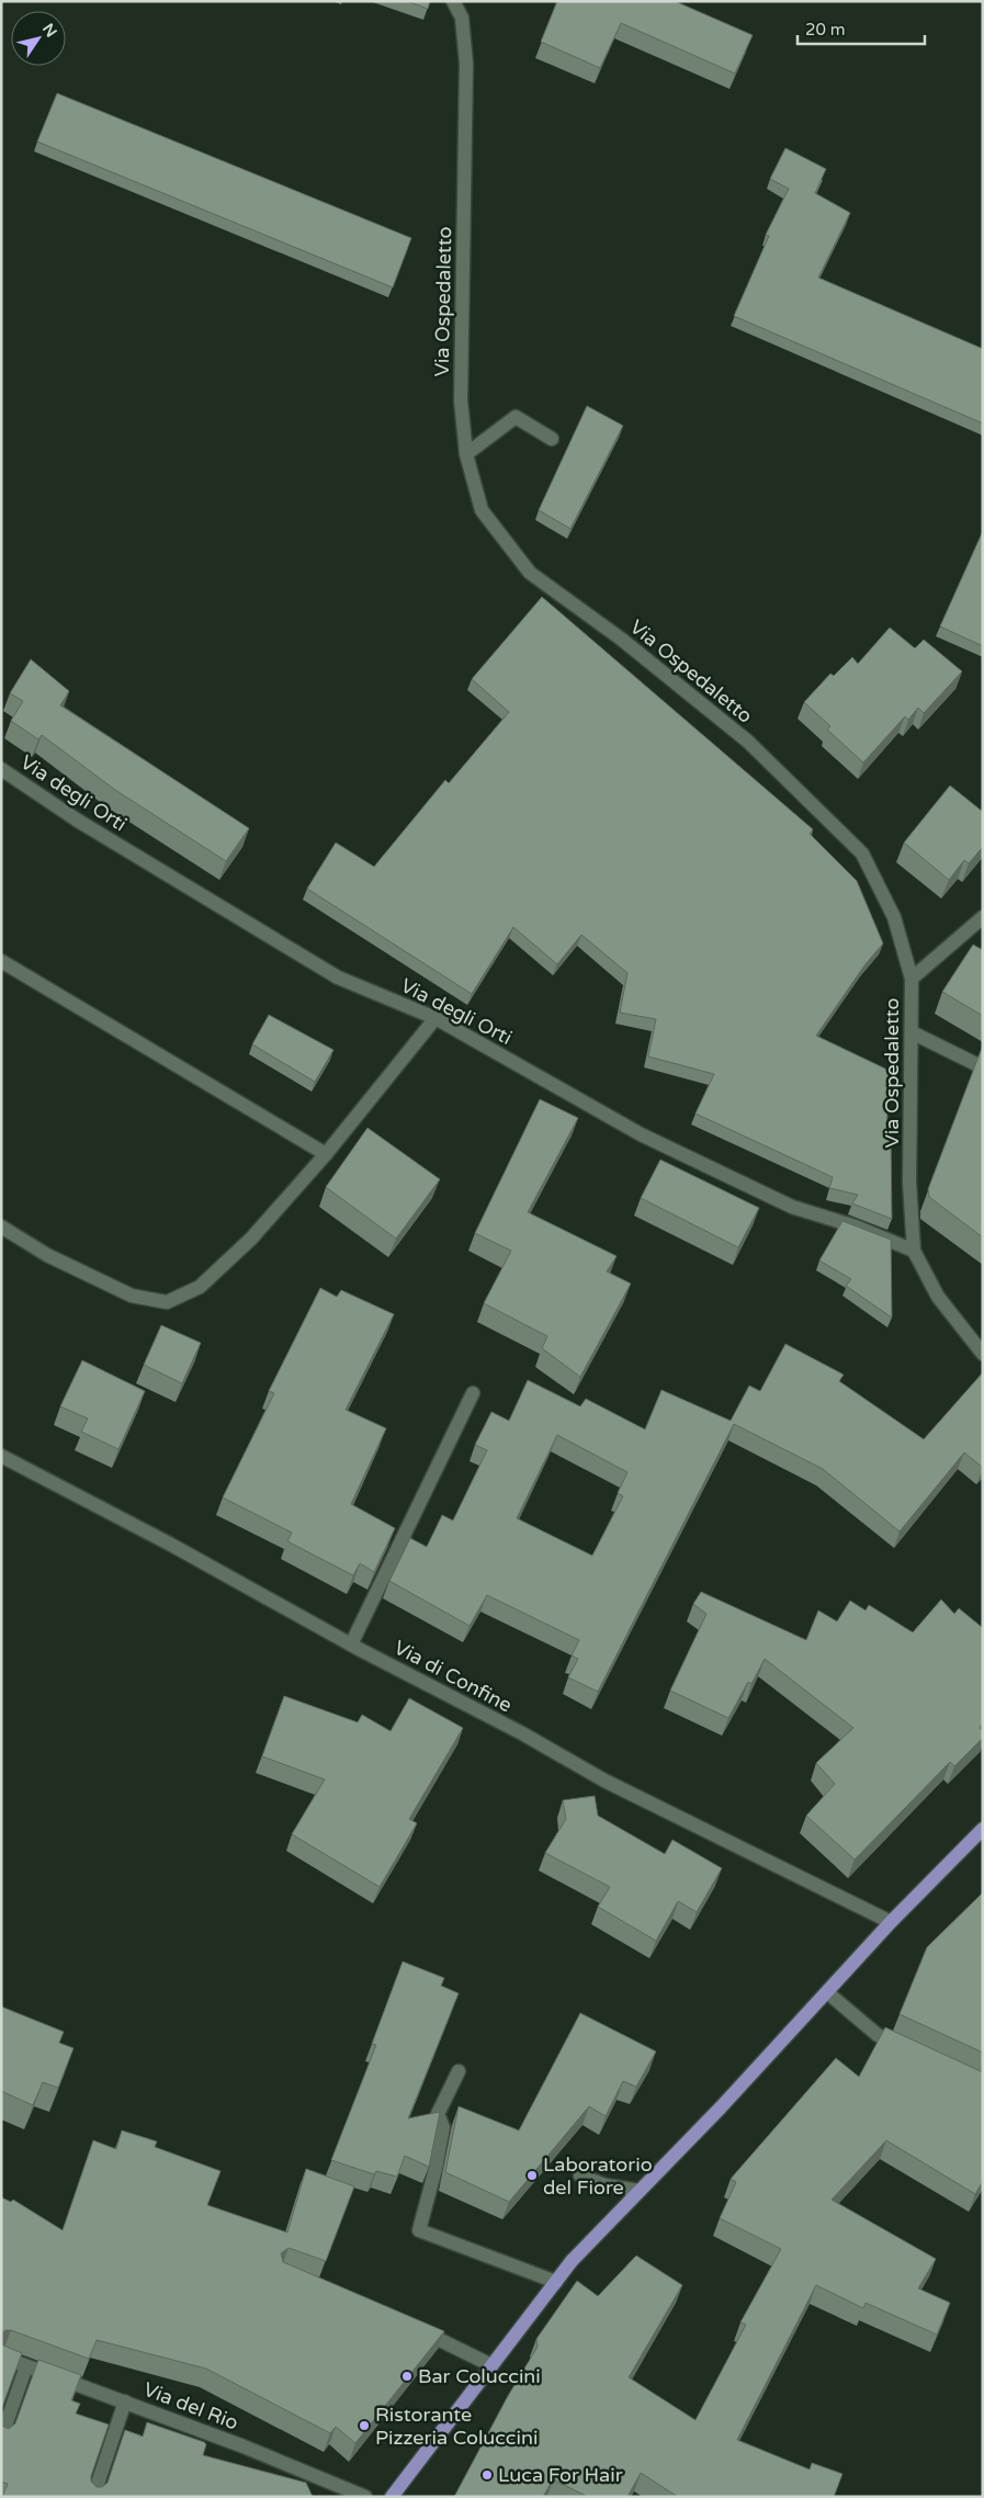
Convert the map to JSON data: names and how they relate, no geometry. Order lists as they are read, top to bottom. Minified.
{"streets":{"street":["Via Ospedaletto","Via degli Orti","Via di Confine","Via del Rio"]},"crossings":[["Via Ospedaletto","Via degli Orti"]],"places":["Laboratorio del Fiore","Bar Coluccini","Ristorante Pizzeria Coluccini","Luca For Hair"],"scale_bar":"20 m","north":"top right"}
